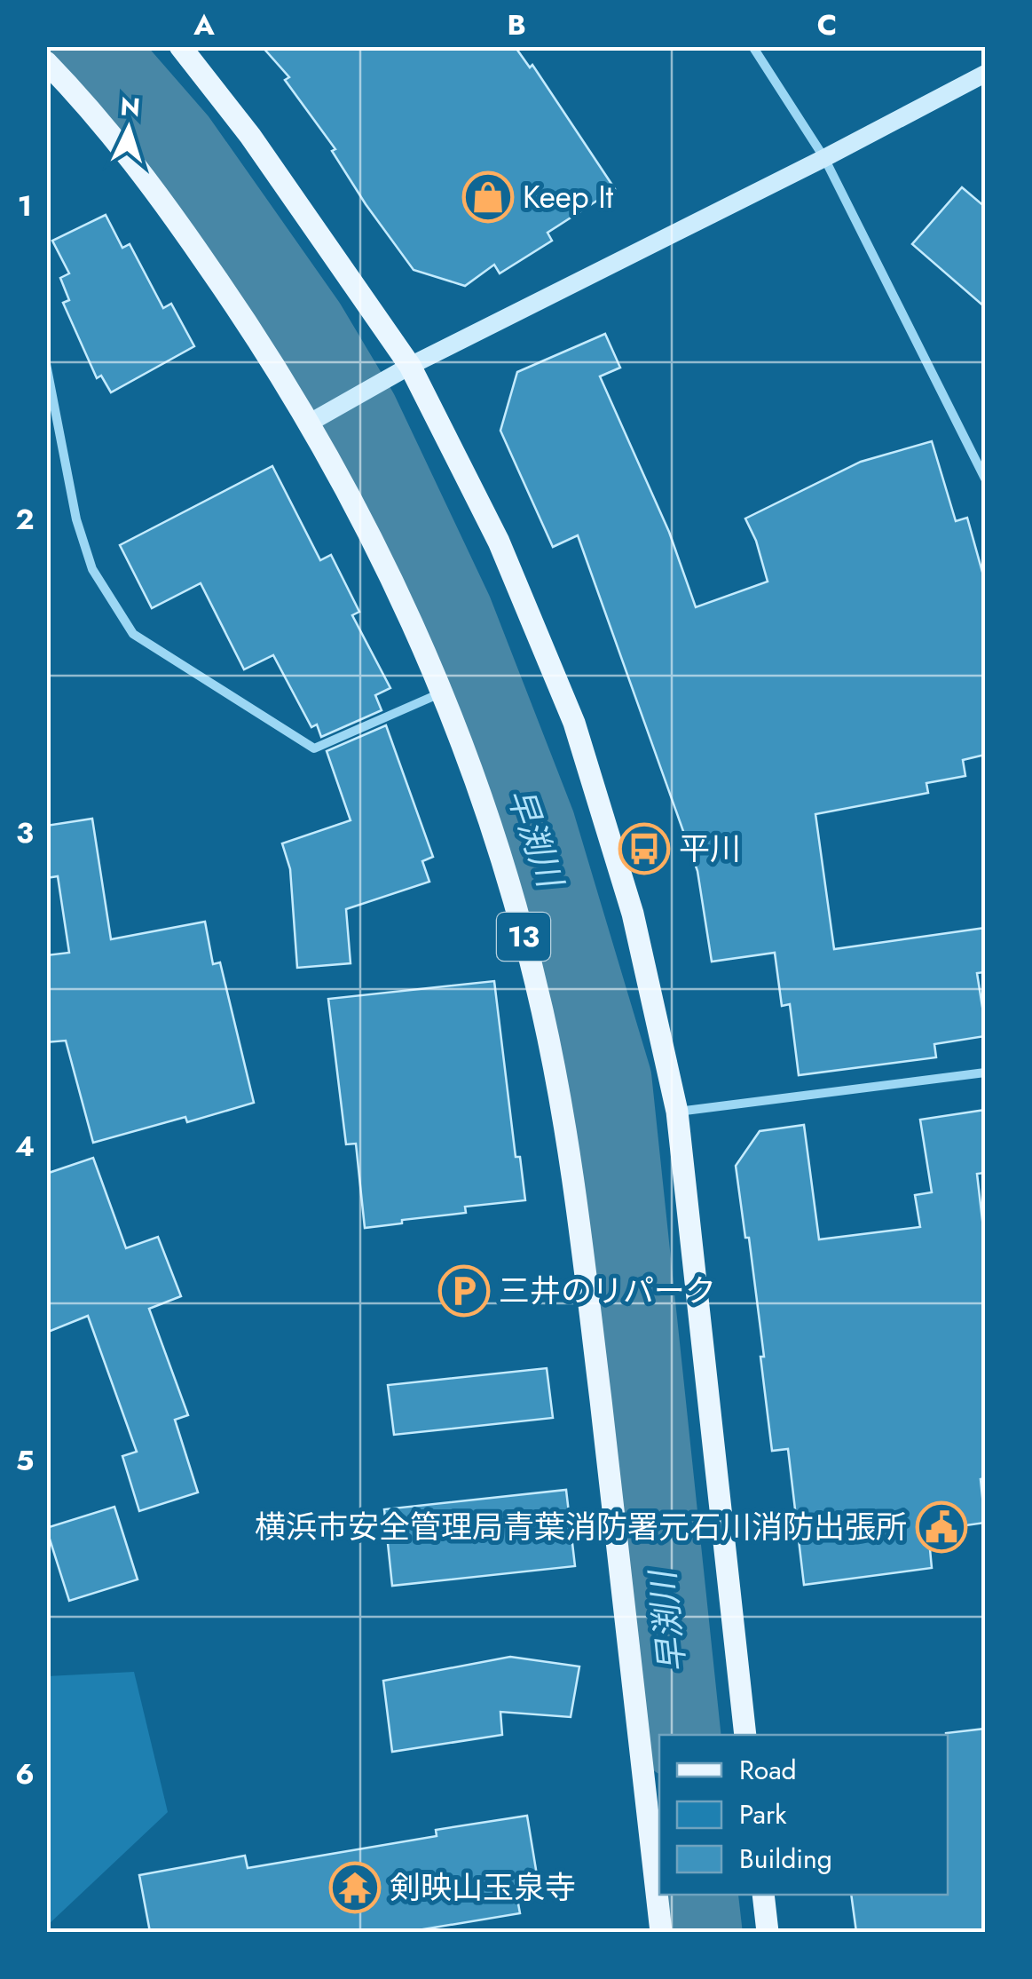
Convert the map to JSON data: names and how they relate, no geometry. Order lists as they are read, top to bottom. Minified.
{"streets":{"main road":["13"]},"water":["早渕川"],"places":{"shop":["Keep It"],"bus stop":["平川"],"parking":["三井のリパーク"],"public building":["横浜市安全管理局青葉消防署元石川消防出張所"],"temple":["剣映山玉泉寺"]},"legend":["Road","Park","Building"],"north":"top","grid":{"columns":["A","B","C"],"rows":["1","2","3","4","5","6"]}}
